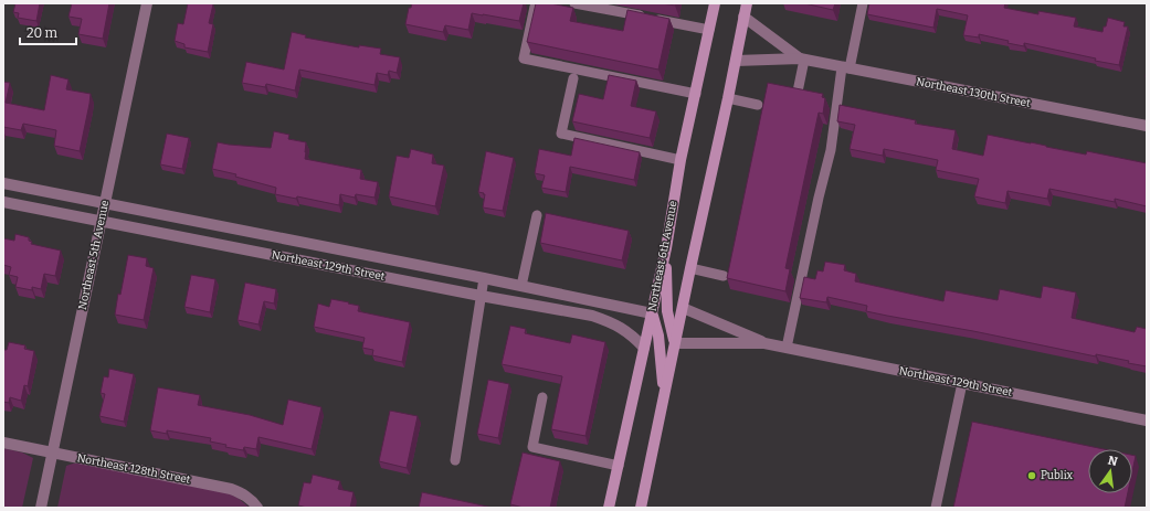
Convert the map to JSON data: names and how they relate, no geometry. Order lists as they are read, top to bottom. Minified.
{"streets":{"main road":["Northeast 6th Avenue"],"street":["Northeast 130th Street","Northeast 5th Avenue","Northeast 129th Street","Northeast 128th Street"]},"crossings":[["Northeast 5th Avenue","Northeast 129th Street"],["Northeast 5th Avenue","Northeast 128th Street"],["Northeast 6th Avenue","Northeast 129th Street"]],"places":["Publix"],"scale_bar":"20 m","north":"top"}
